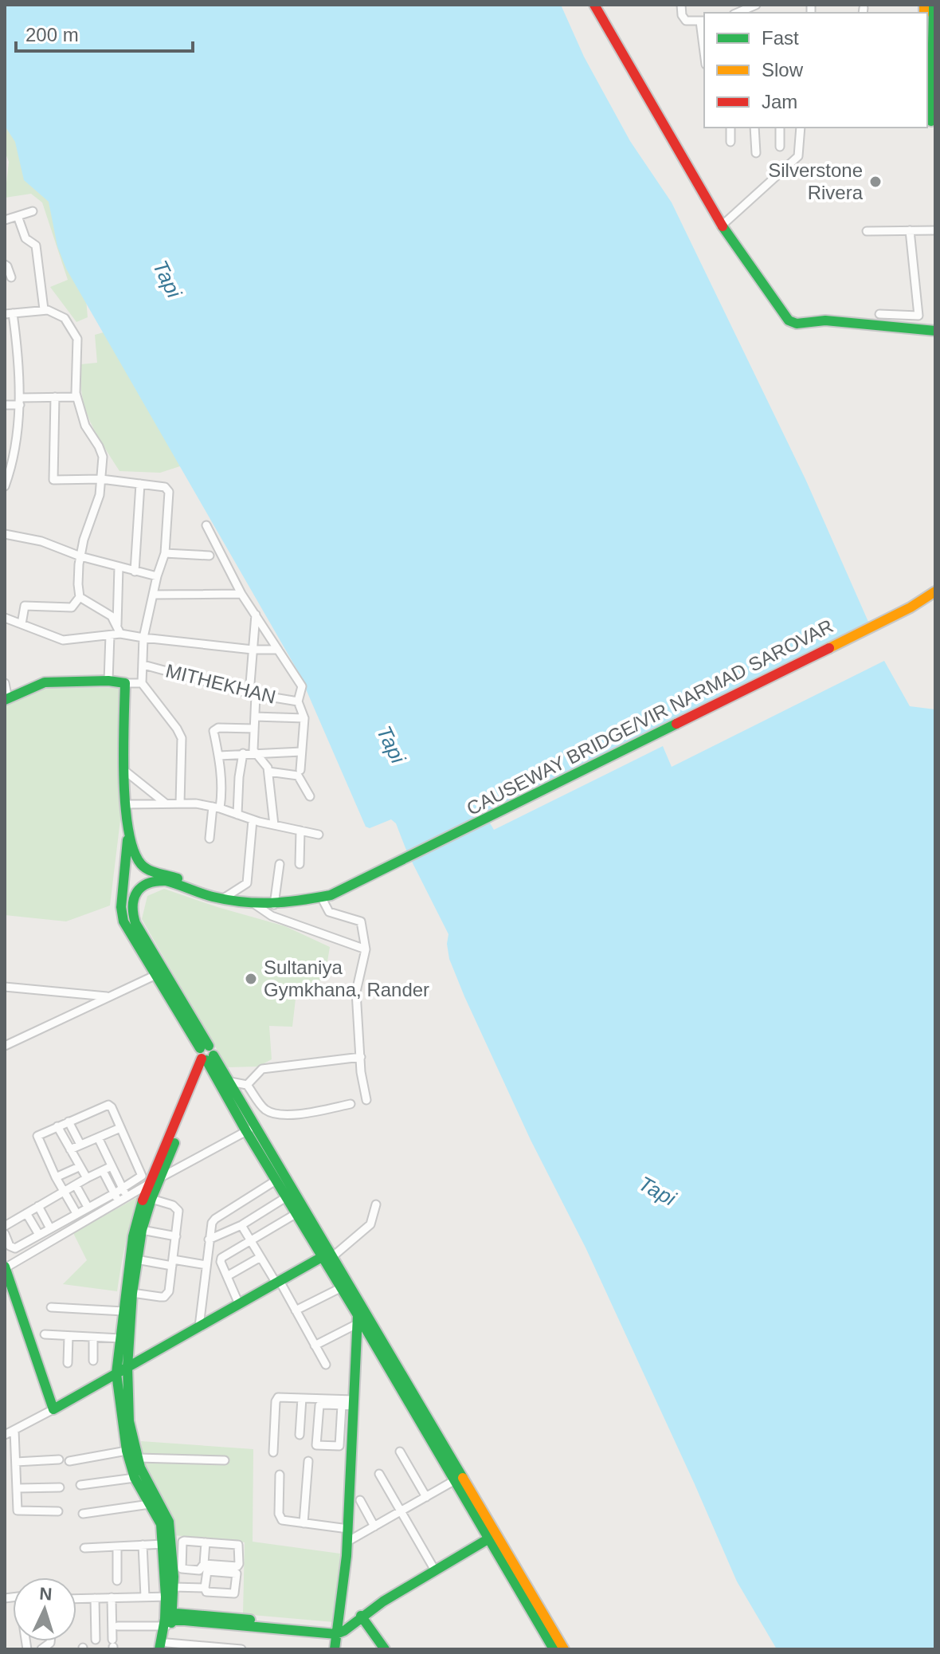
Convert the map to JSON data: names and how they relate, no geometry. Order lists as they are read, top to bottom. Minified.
{"streets":{"street":["MITHEKHAN","CAUSEWAY BRIDGE/VIR NARMAD SAROVAR"]},"water":["Tapi"],"places":["Silverstone Rivera","Sultaniya Gymkhana, Rander"],"legend":["Fast","Slow","Jam"],"scale_bar":"200 m","north":"top"}
